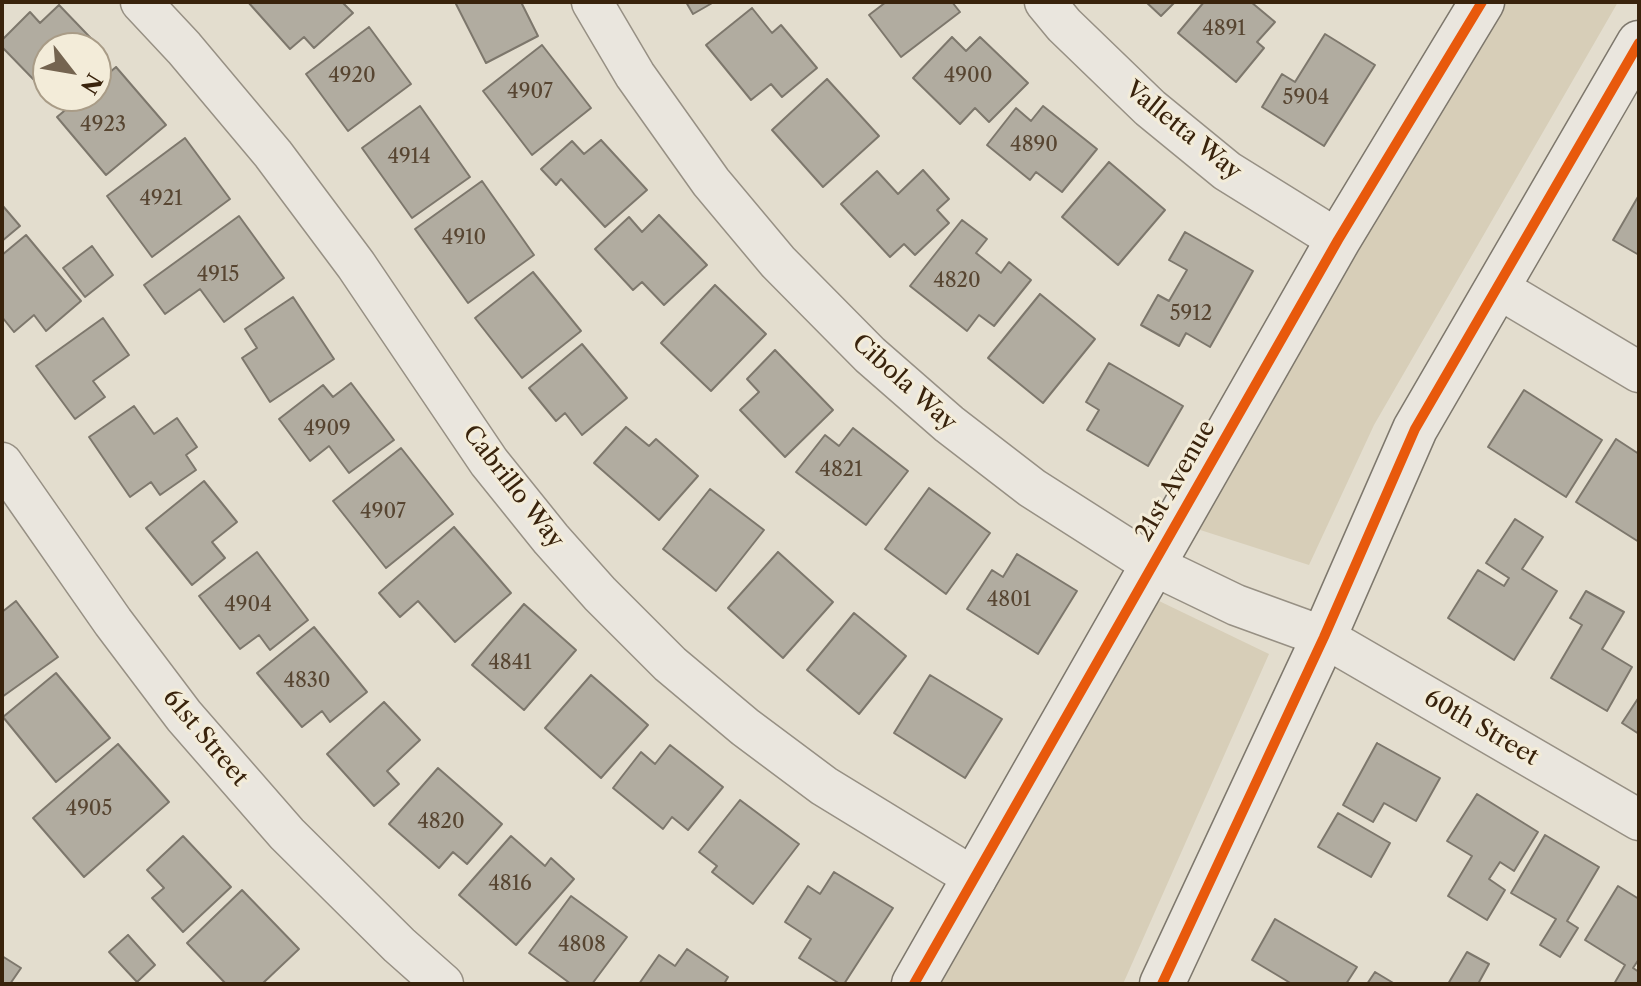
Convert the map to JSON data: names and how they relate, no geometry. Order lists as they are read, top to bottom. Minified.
{"streets":{"street":["Valletta Way","Cibola Way","21st Avenue","Cabrillo Way","60th Street","61st Street"]},"crossings":[["Valletta Way","21st Avenue"],["Cibola Way","21st Avenue"],["Cibola Way","60th Street"],["21st Avenue","Cabrillo Way"]],"house_numbers":["4891","4920","4900","4907","5904","4923","4890","4914","4921","4910","4915","4820","5912","4909","4821","4907","4801","4904","4841","4830","4905","4820","4816","4808"],"north":"bottom right"}
